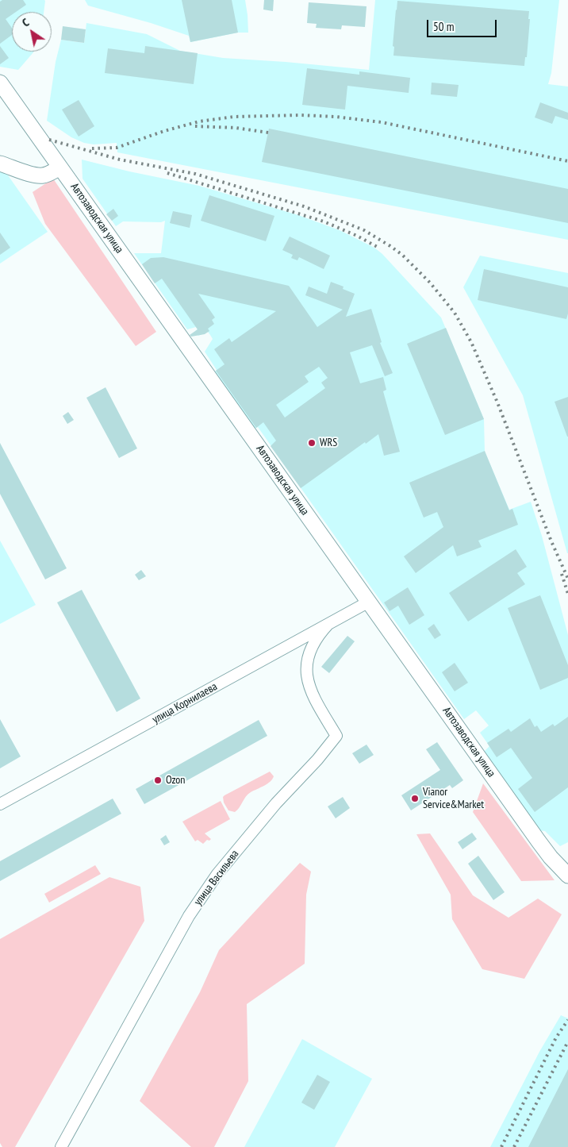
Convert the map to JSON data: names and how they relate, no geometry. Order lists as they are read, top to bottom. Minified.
{"streets":{"street":["Автозаводская улица","улица Корнилаева","улица Васильева"]},"crossings":[["Автозаводская улица","улица Корнилаева"],["улица Корнилаева","улица Васильева"]],"places":["WRS","Ozon","Vianor Service&Market"],"scale_bar":"50 m","north":"top left"}
